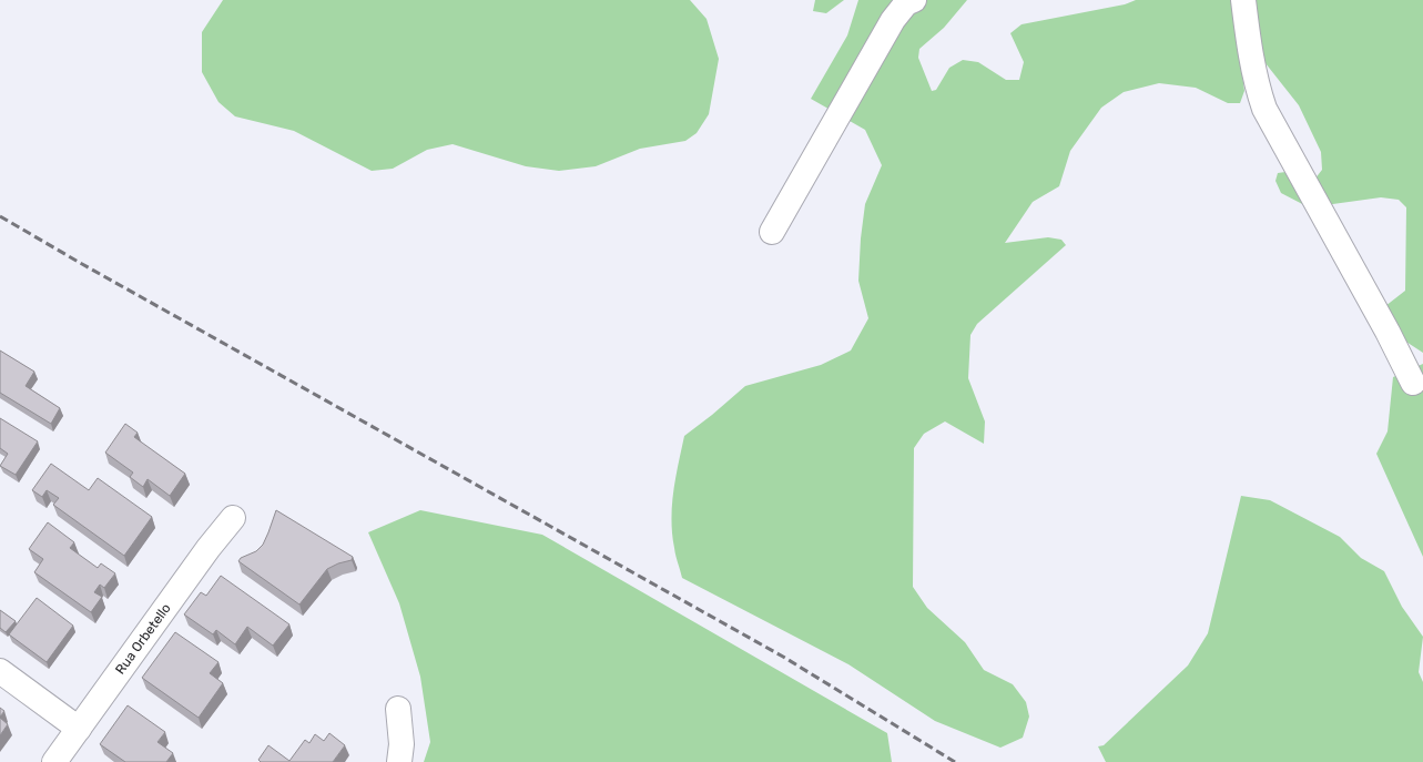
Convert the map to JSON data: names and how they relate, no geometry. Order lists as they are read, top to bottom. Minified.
{"streets":{"street":["Rua Orbetello"]}}
